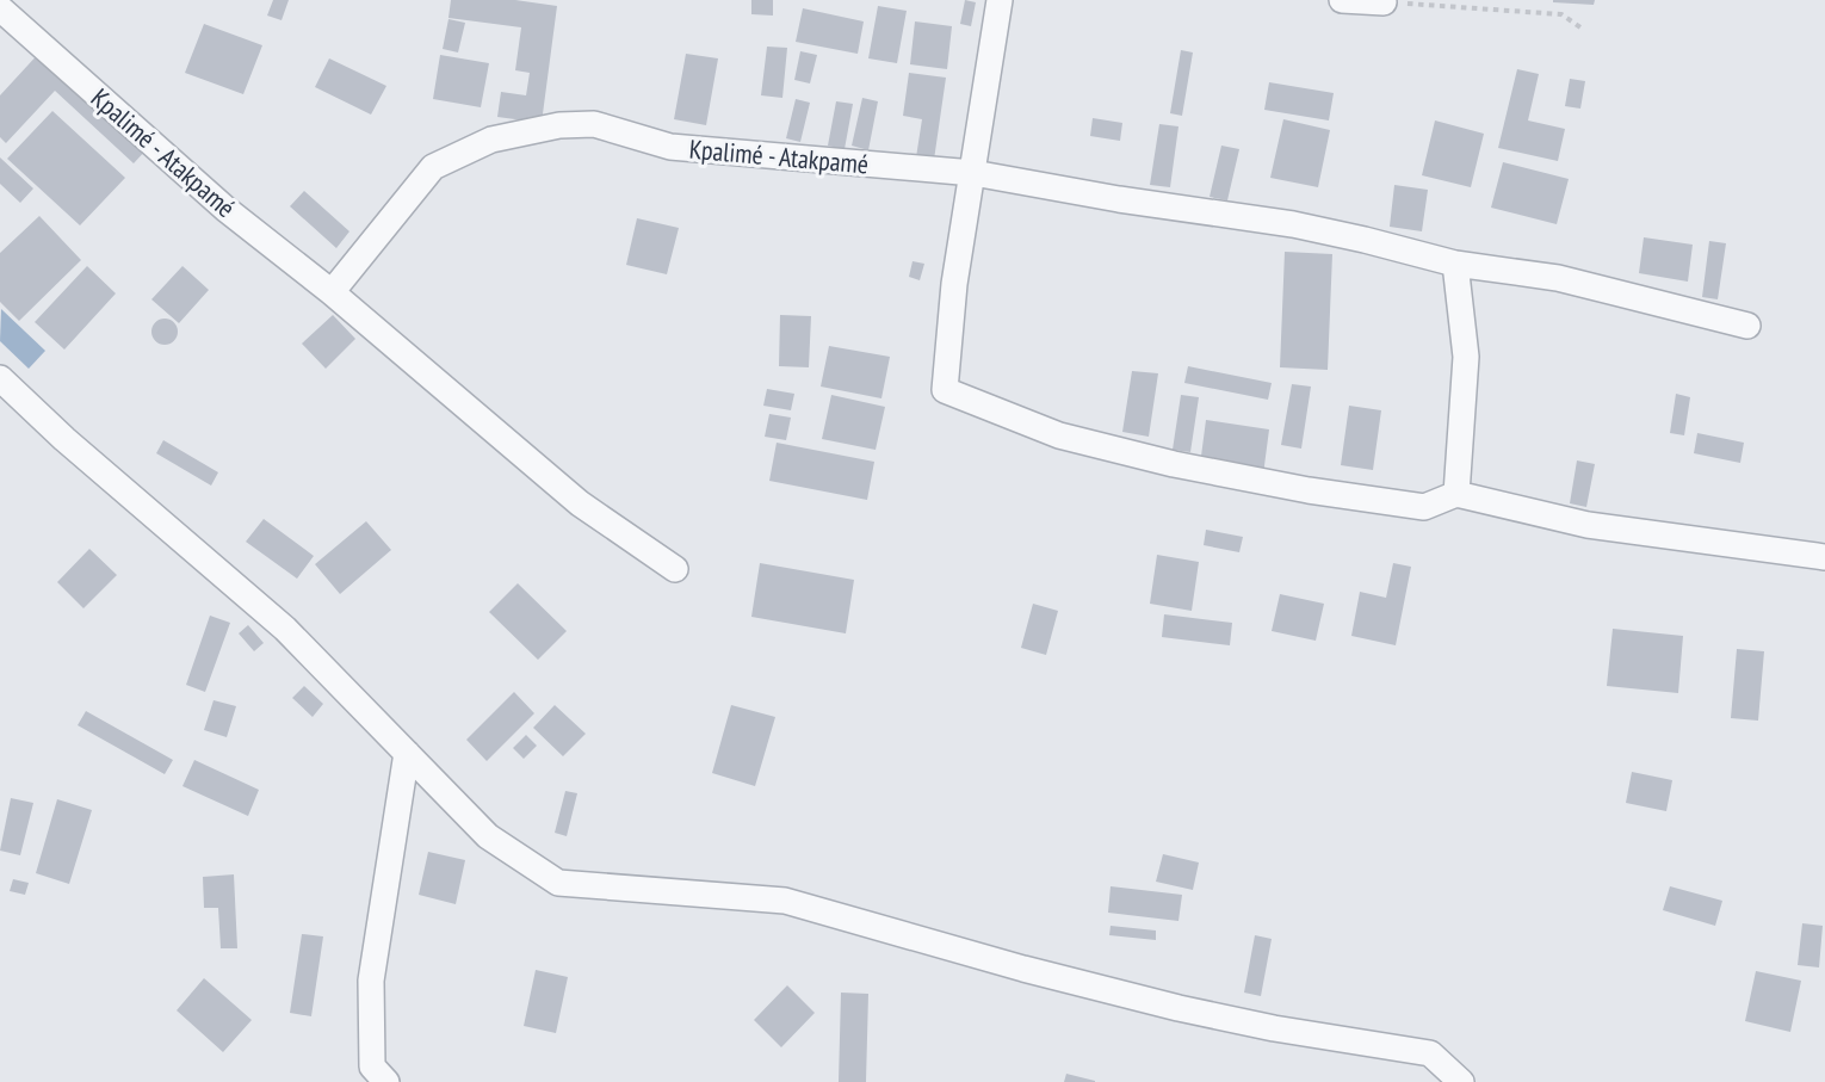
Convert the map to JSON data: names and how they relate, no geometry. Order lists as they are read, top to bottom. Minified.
{"streets":{"street":["Kpalimé - Atakpamé"]}}
